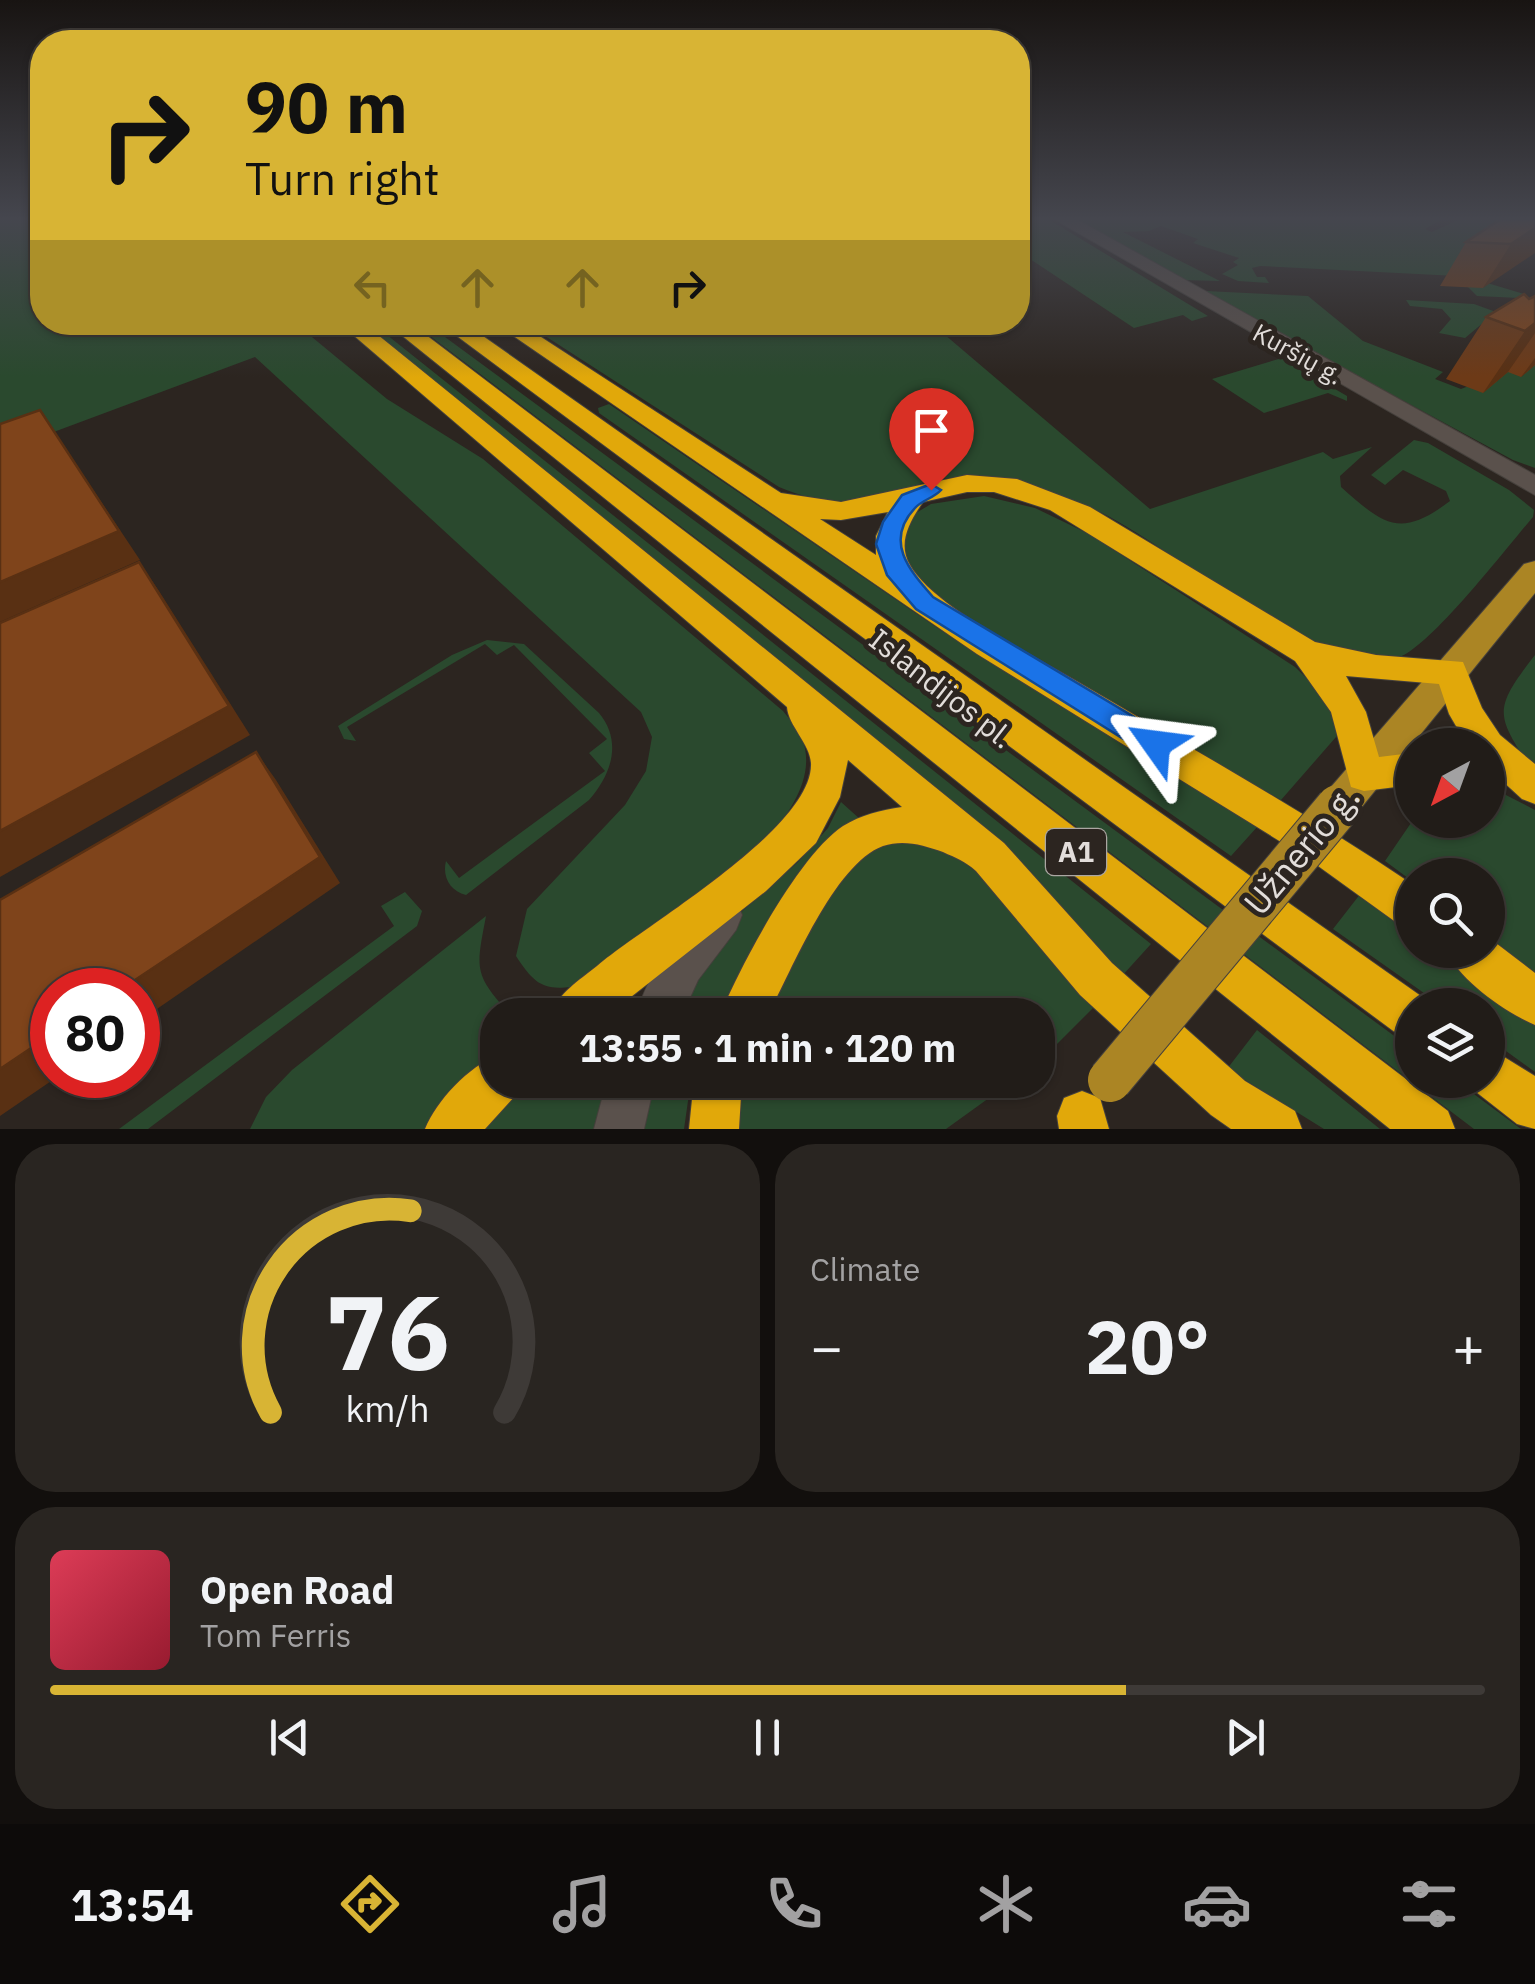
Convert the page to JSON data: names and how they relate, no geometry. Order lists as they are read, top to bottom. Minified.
{"streets":{"highway":["Islandijos pl.","A1"],"main road":["Užnerio g."],"street":["Kuršių g."]},"north":"bottom left","page":{"turn":["90 m","Turn right"],"limit":"80","trip":"13:55 · 1 min · 120 m","tile":"Climate","heat":["−","20°","+"],"song":["Open Road","Tom Ferris"],"tabs":"13:54","gauge":["76","km/h"]}}
